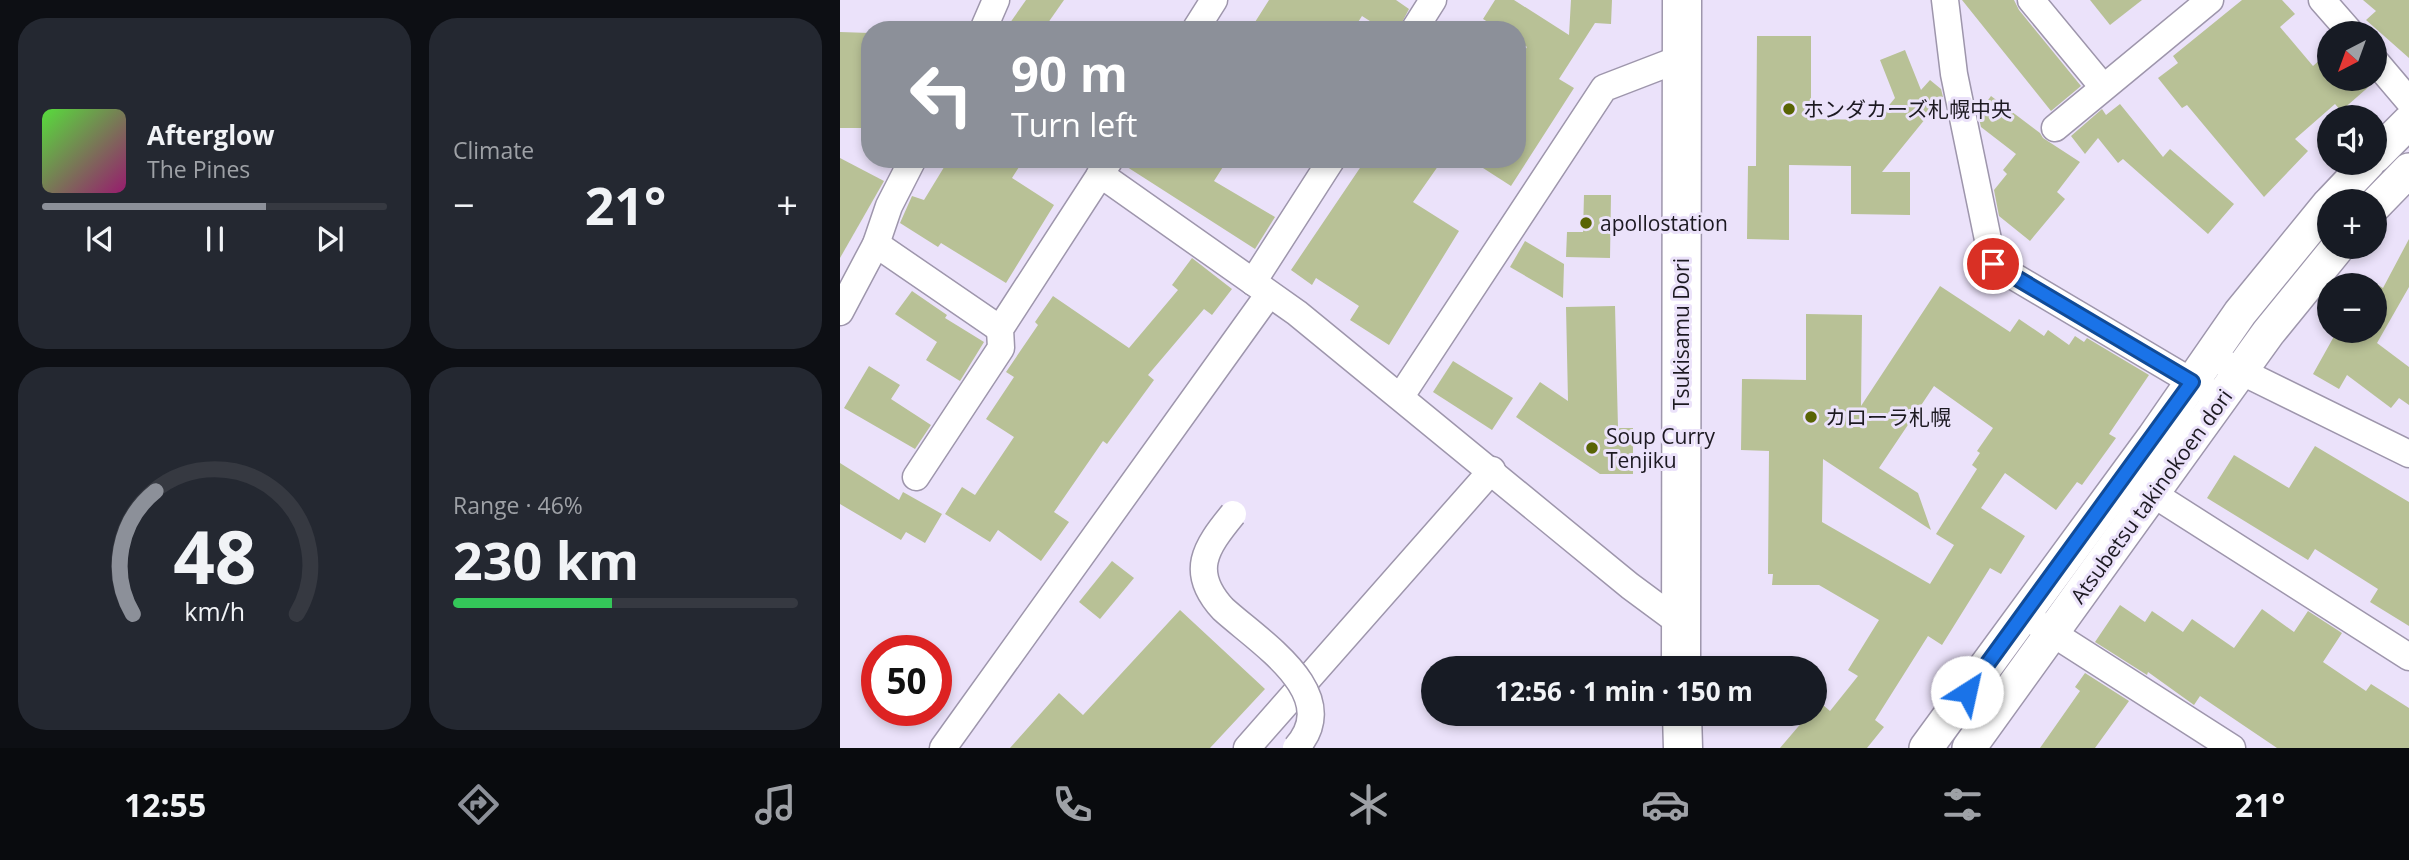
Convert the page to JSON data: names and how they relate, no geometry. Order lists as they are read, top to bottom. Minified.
{"streets":{"highway":["Tsukisamu Dori"],"main road":["Atsubetsu takinokoen dori"]},"places":["ホンダカーズ札幌中央","apollostation","カローラ札幌","Soup Curry Tenjiku"],"north":"bottom left","page":{"tile":["Climate",["Range · 46%","230 km"]],"map_buttons":["+","−"],"turn":["90 m","Turn left"],"song":["Afterglow","The Pines"],"heat":["−","21°","+"],"limit":"50","trip":"12:56 · 1 min · 150 m","tabs":["12:55","21°"],"gauge":["48","km/h"]}}
